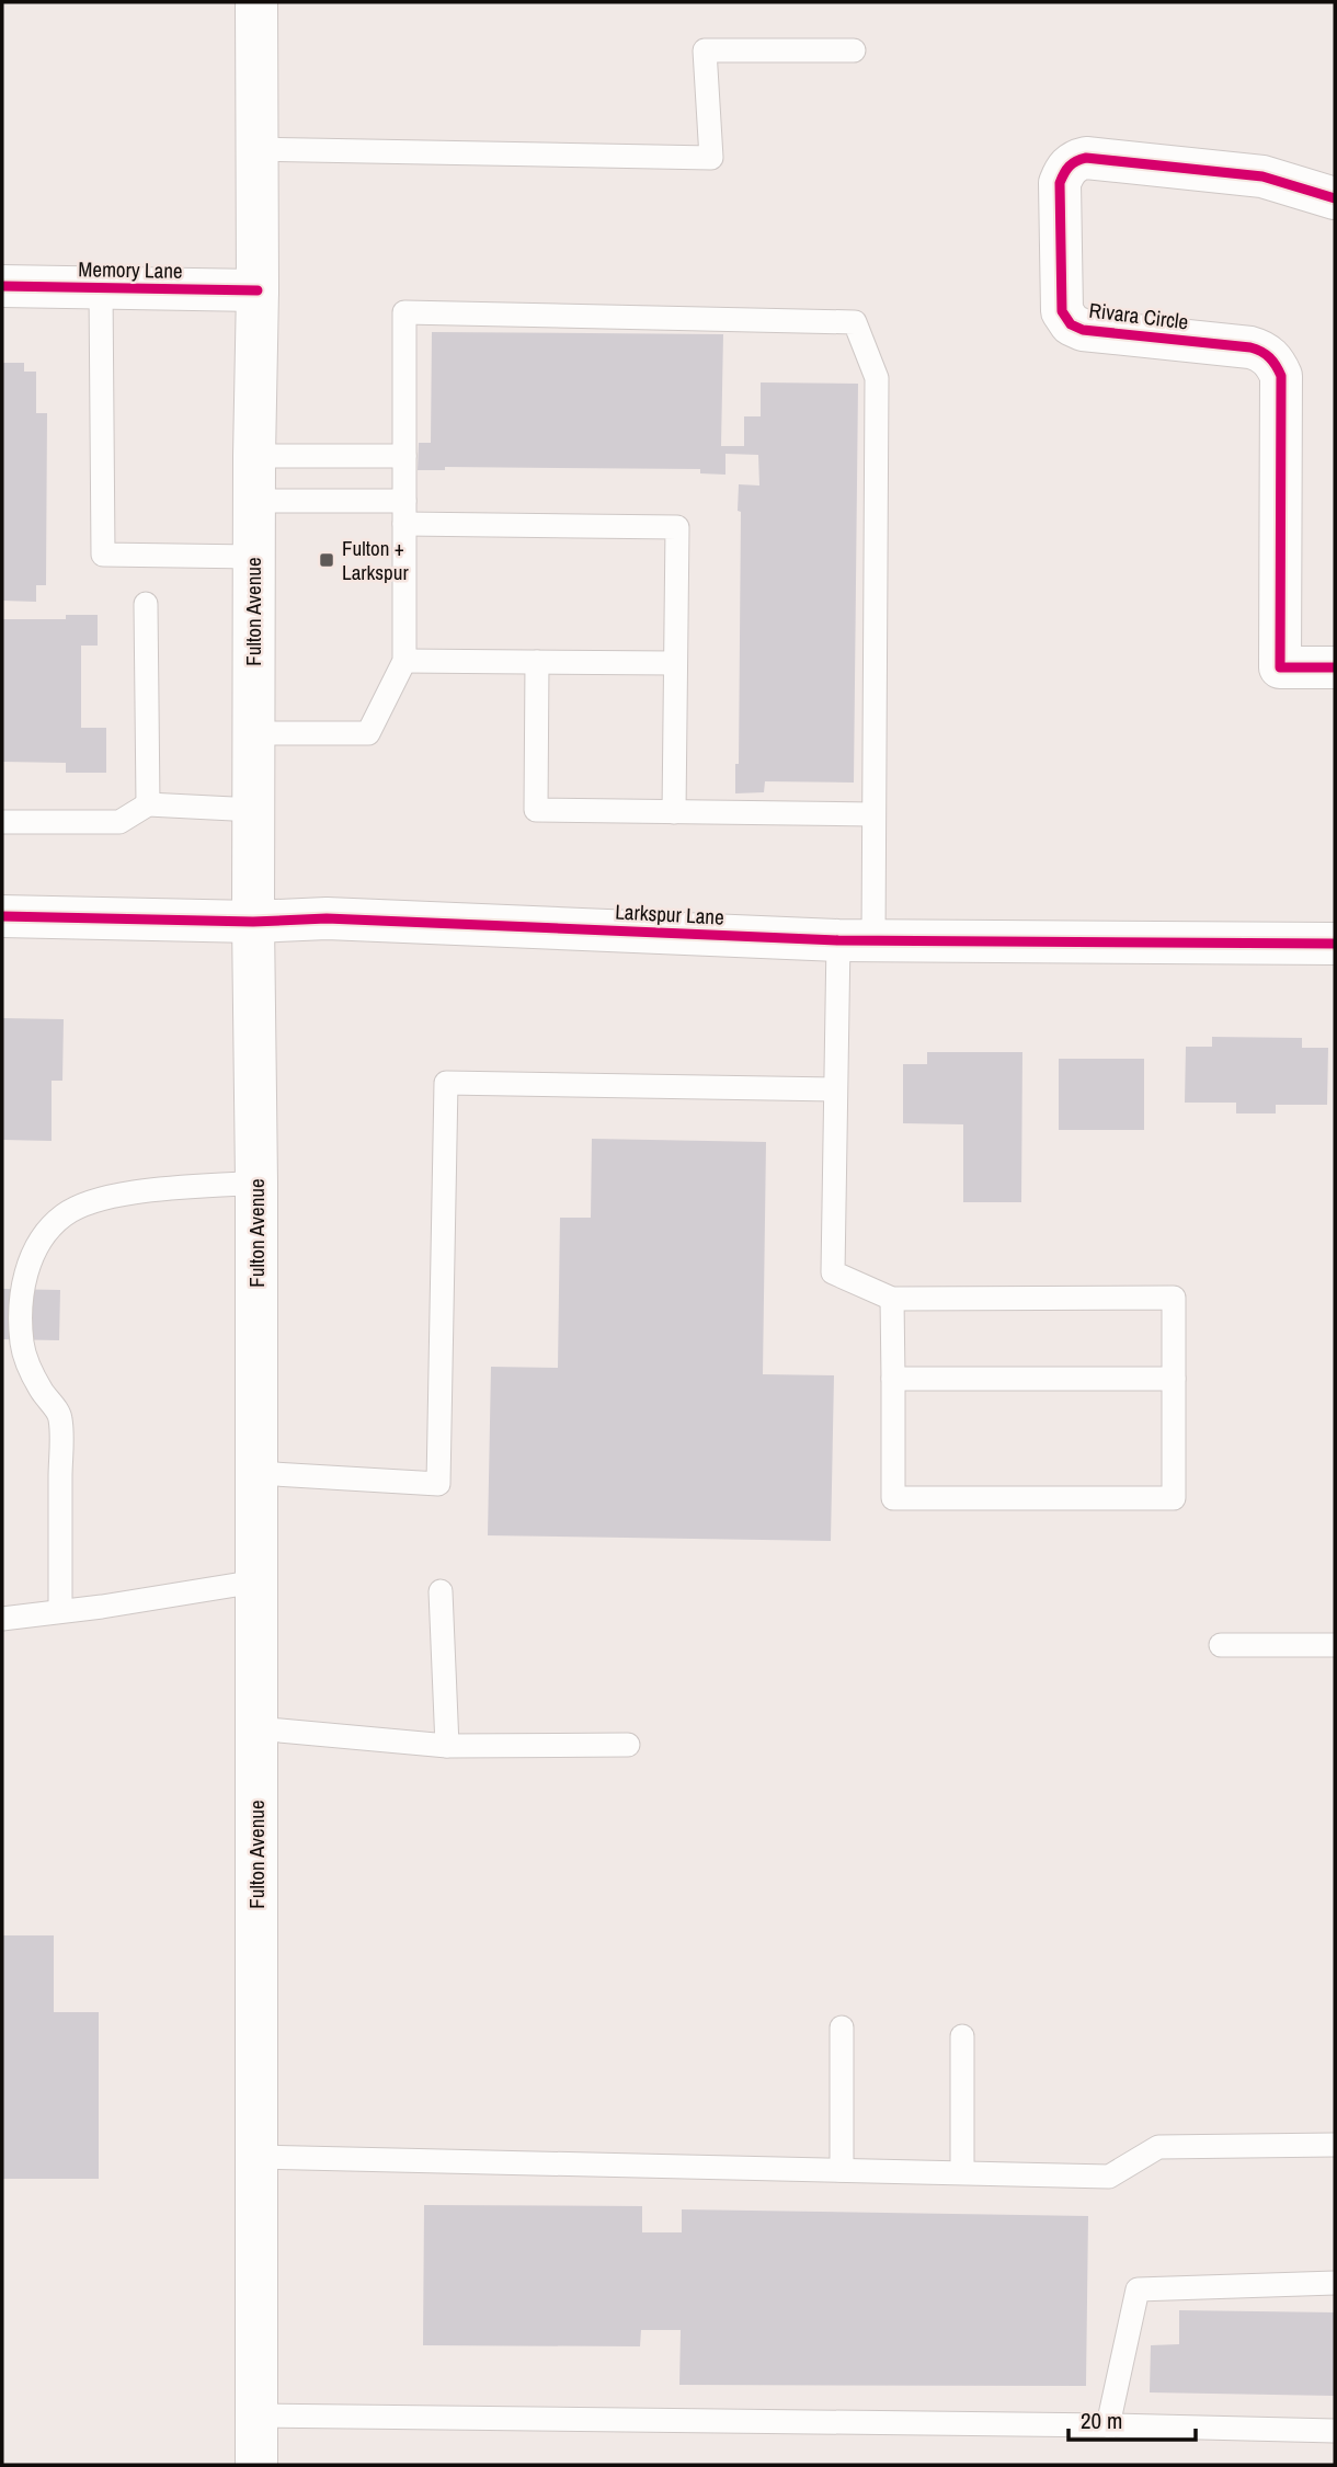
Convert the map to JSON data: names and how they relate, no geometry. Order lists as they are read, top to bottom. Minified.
{"streets":{"street":["Memory Lane","Rivara Circle","Fulton Avenue","Larkspur Lane"]},"crossings":[["Memory Lane","Fulton Avenue"],["Fulton Avenue","Larkspur Lane"]],"places":{"transit":["Fulton + Larkspur"]},"scale_bar":"20 m"}
